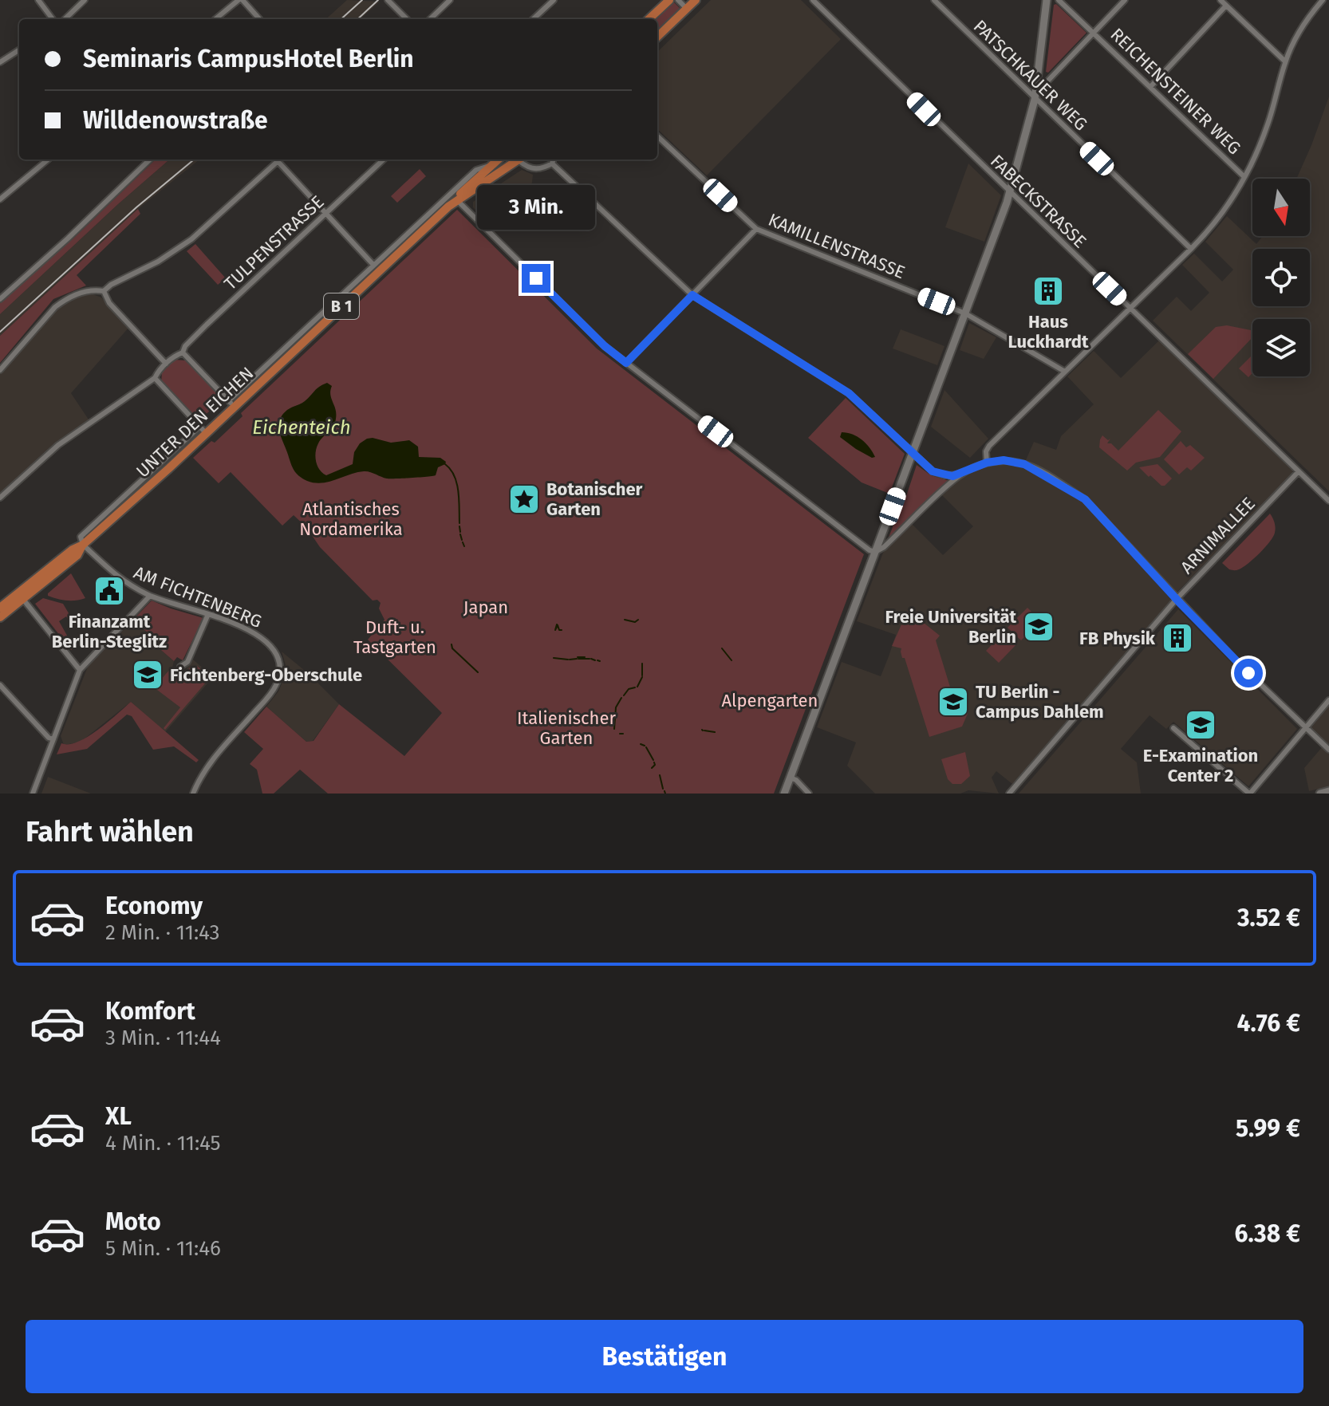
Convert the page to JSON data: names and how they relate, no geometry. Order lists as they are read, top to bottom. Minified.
{"streets":{"main road":["B 1","UNTER DEN EICHEN"],"street":["PATSCHKAUER WEG","REICHENSTEINER WEG","FABECKSTRASSE","TULPENSTRASSE","KAMILLENSTRASSE","ARNIMALLEE","AM FICHTENBERG"]},"crossings":[["FABECKSTRASSE","ARNIMALLEE"],["B 1","UNTER DEN EICHEN"],["B 1","AM FICHTENBERG"],["UNTER DEN EICHEN","AM FICHTENBERG"]],"water":["Eichenteich"],"parks":["Atlantisches Nordamerika","Japan","Duft- u. Tastgarten","Alpengarten","Italienischer Garten"],"places":{"building":["Haus Luckhardt","FB Physik"],"place":["Botanischer Garten"],"public building":["Finanzamt Berlin-Steglitz"],"school or university":["Freie Universität Berlin","Fichtenberg-Oberschule","TU Berlin - Campus Dahlem","E-Examination Center 2"]},"north":"bottom","page":{"banner":["Seminaris CampusHotel Berlin","Willdenowstraße"],"bubble":"3 Min.","heading":"Fahrt wählen","list":[{"name":"Economy","note":"2 Min. · 11:43","value":"3.52 €"},{"name":"Komfort","note":"3 Min. · 11:44","value":"4.76 €"},{"name":"XL","note":"4 Min. · 11:45","value":"5.99 €"},{"name":"Moto","note":"5 Min. · 11:46","value":"6.38 €"}],"buttons":"Bestätigen"}}
